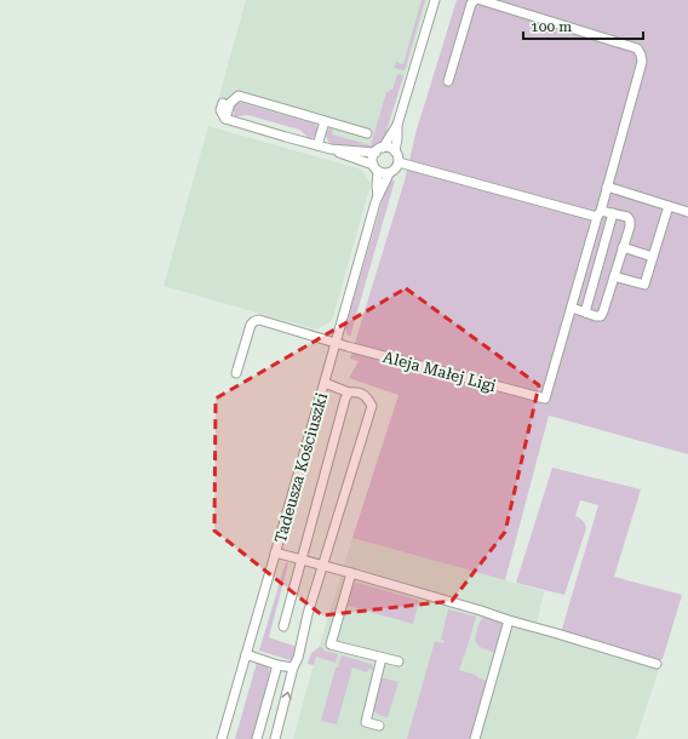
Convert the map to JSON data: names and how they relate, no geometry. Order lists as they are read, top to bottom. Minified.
{"streets":{"street":["Aleja Małej Ligi","Tadeusza Kościuszki"]},"crossings":[["Aleja Małej Ligi","Tadeusza Kościuszki"]],"scale_bar":"100 m"}
